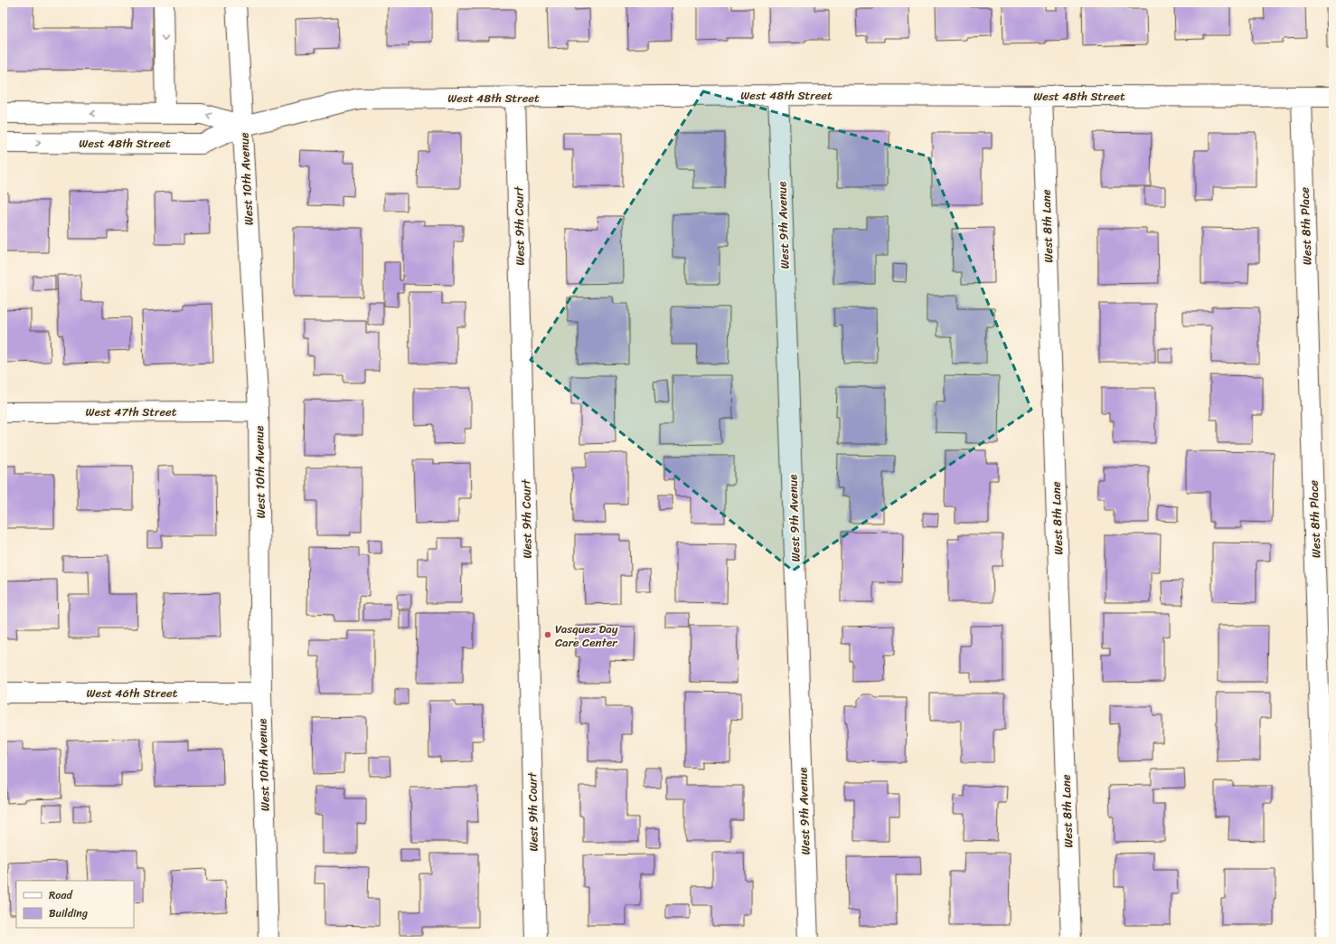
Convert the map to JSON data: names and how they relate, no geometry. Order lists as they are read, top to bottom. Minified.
{"streets":{"street":["West 48th Street","West 10th Avenue","West 9th Avenue","West 9th Court","West 8th Lane","West 8th Place","West 47th Street","West 46th Street"]},"crossings":[["West 48th Street","West 10th Avenue"],["West 48th Street","West 9th Avenue"],["West 48th Street","West 9th Court"],["West 48th Street","West 8th Lane"],["West 48th Street","West 8th Place"],["West 10th Avenue","West 47th Street"],["West 10th Avenue","West 46th Street"]],"places":["Vasquez Day Care Center"],"legend":["Road","Building"]}
